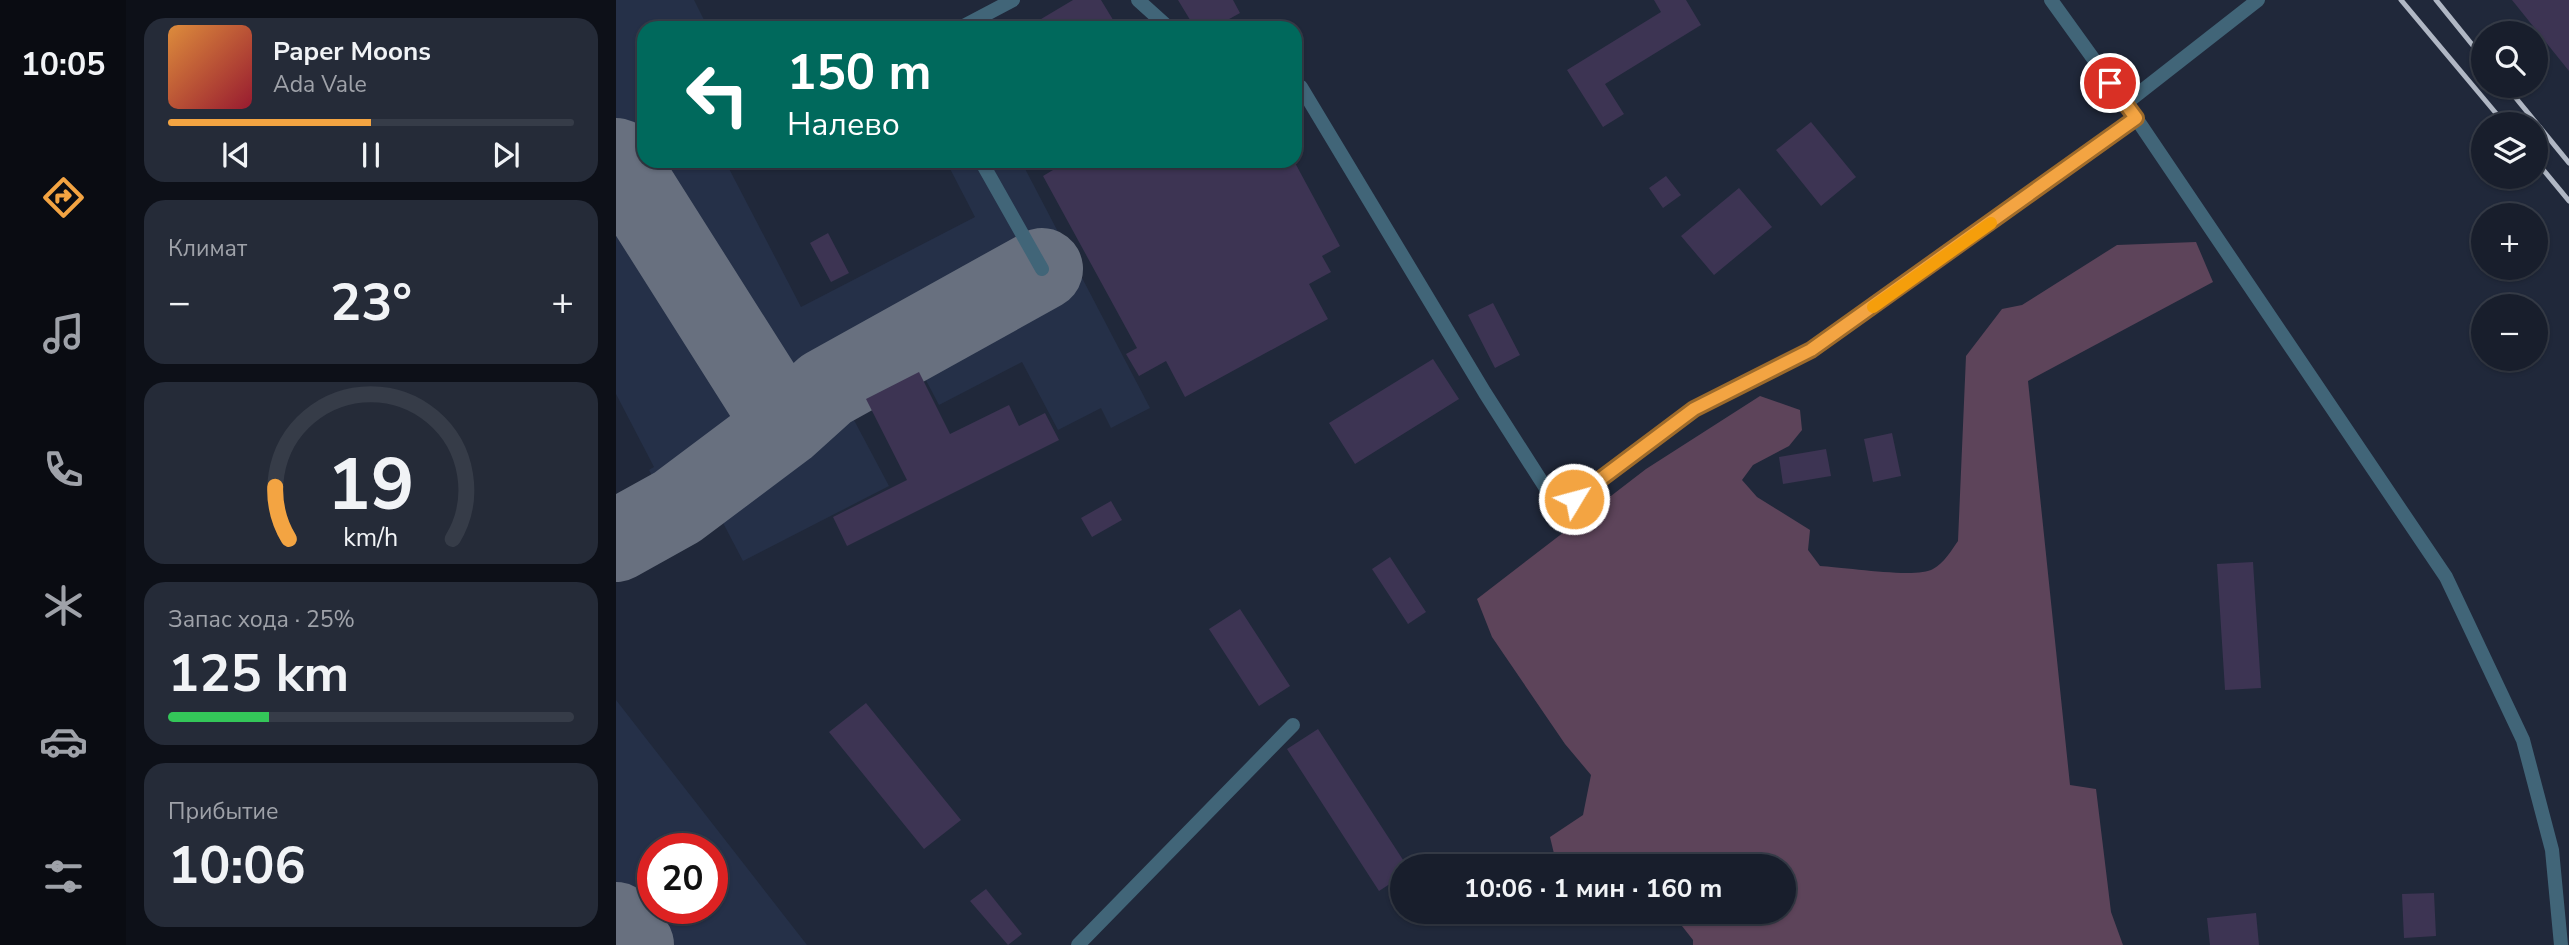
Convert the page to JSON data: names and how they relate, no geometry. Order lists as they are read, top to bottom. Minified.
{"page":{"tabs":"10:05","map_buttons":["+","−"],"turn":["150 m","Налево"],"song":["Paper Moons","Ada Vale"],"tile":["Климат",["Запас хода · 25%","125 km"],["Прибытие","10:06"]],"heat":["−","23°","+"],"limit":"20","trip":"10:06 · 1 мин · 160 m","gauge":["19","km/h"]}}
